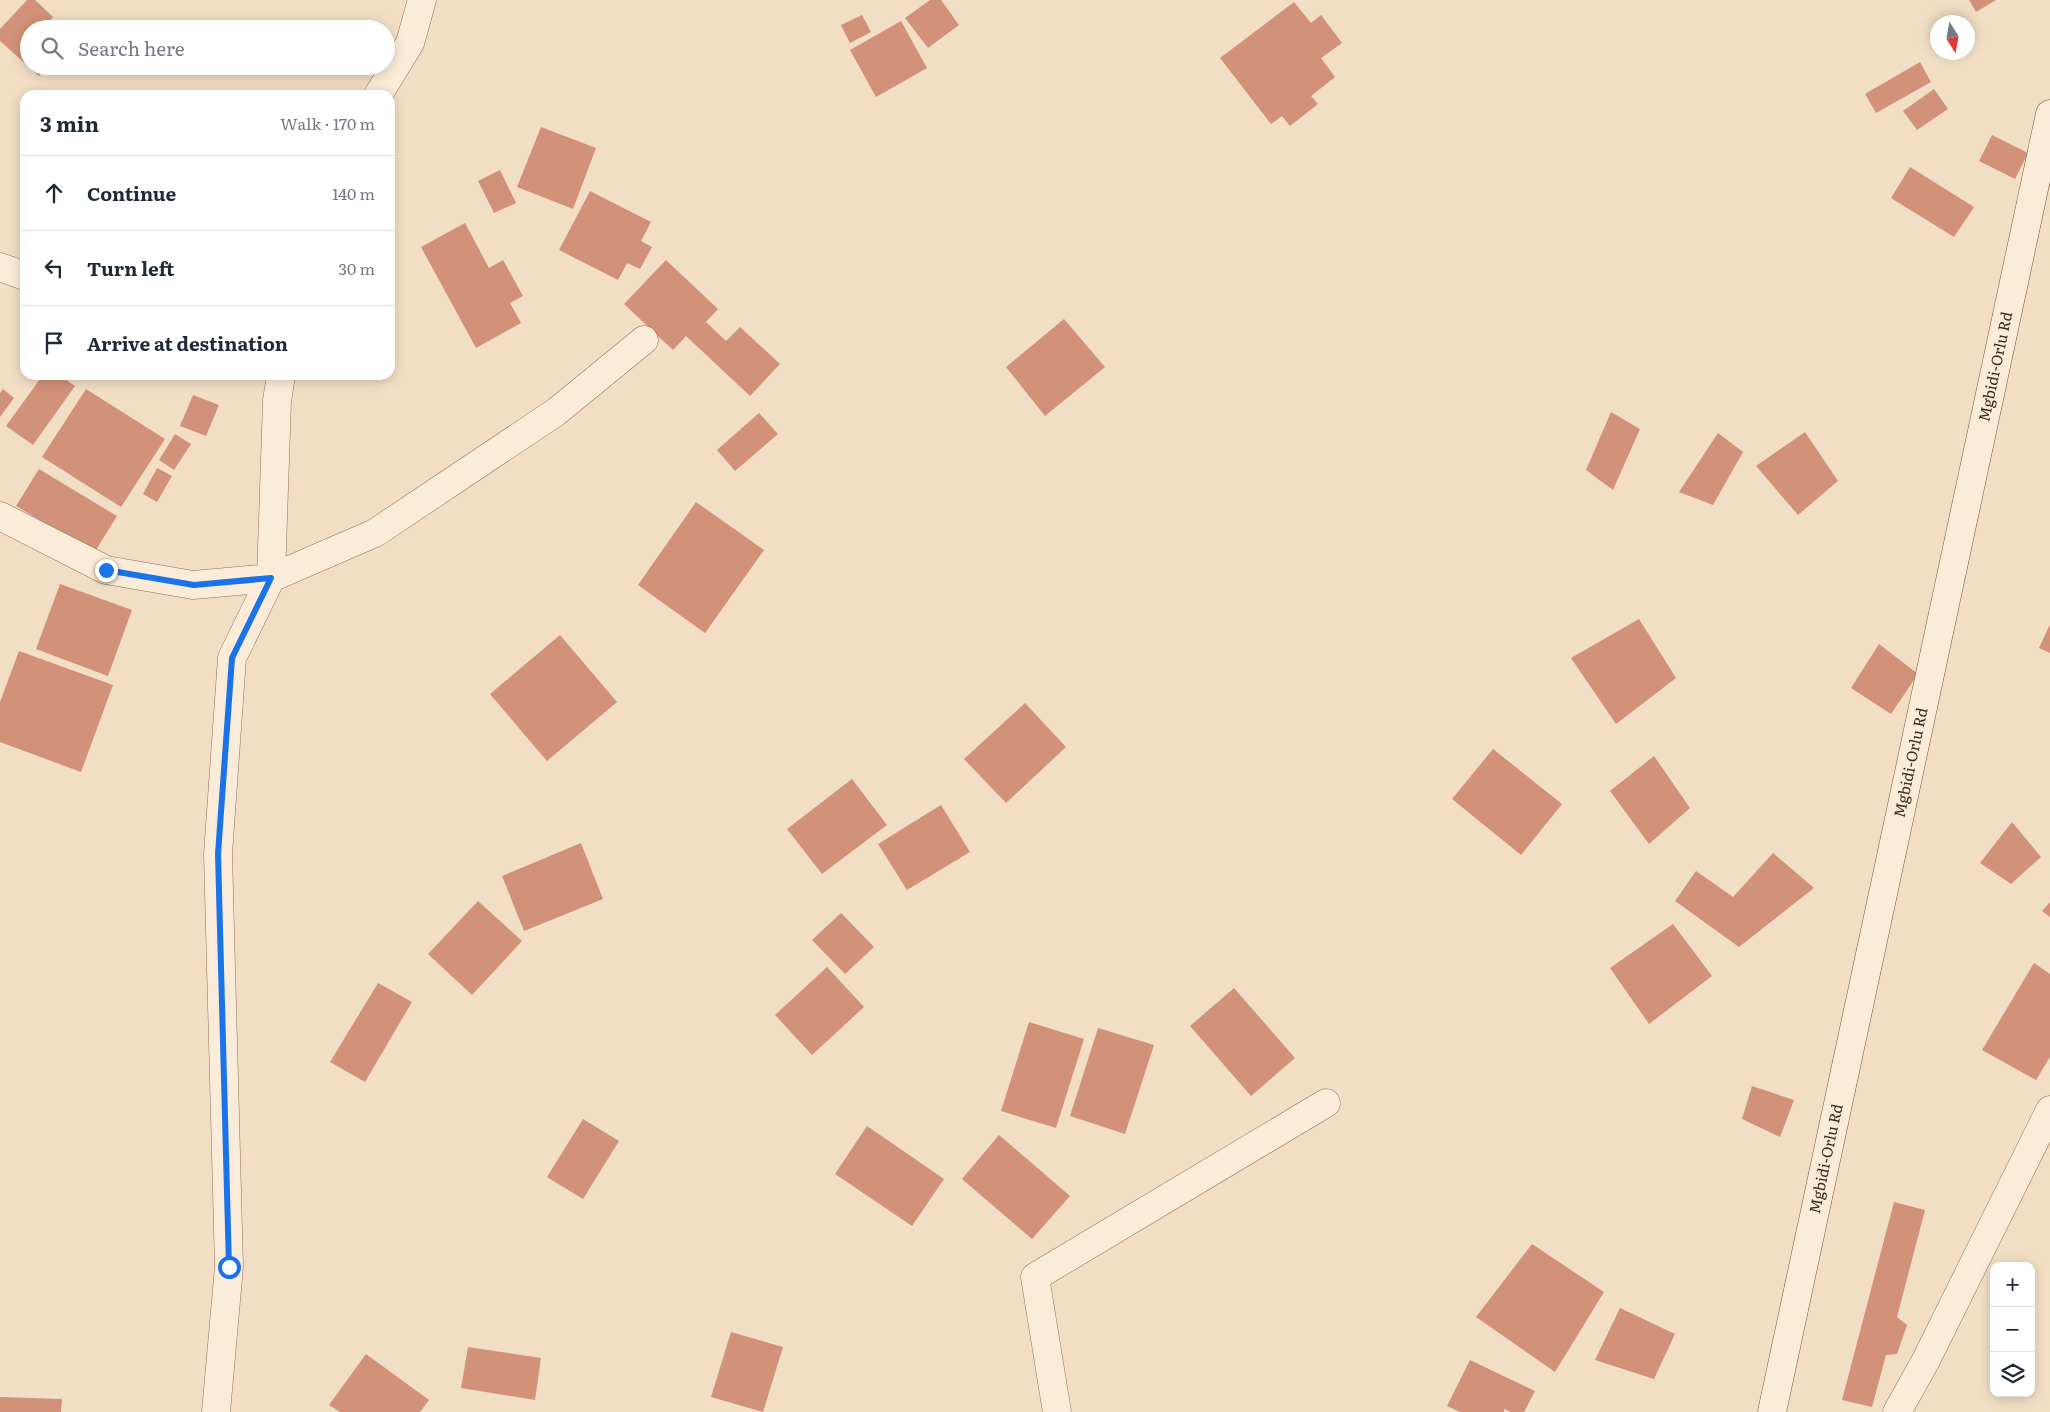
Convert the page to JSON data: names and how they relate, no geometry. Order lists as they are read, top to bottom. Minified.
{"streets":{"street":["Mgbidi-Orlu Rd"]},"north":"bottom","page":{"search":"Search here","heading":["3 min","Walk · 170 m"],"list":[["Continue","140 m"],["Turn left","30 m"],"Arrive at destination"],"map_buttons":["+","−"]}}
